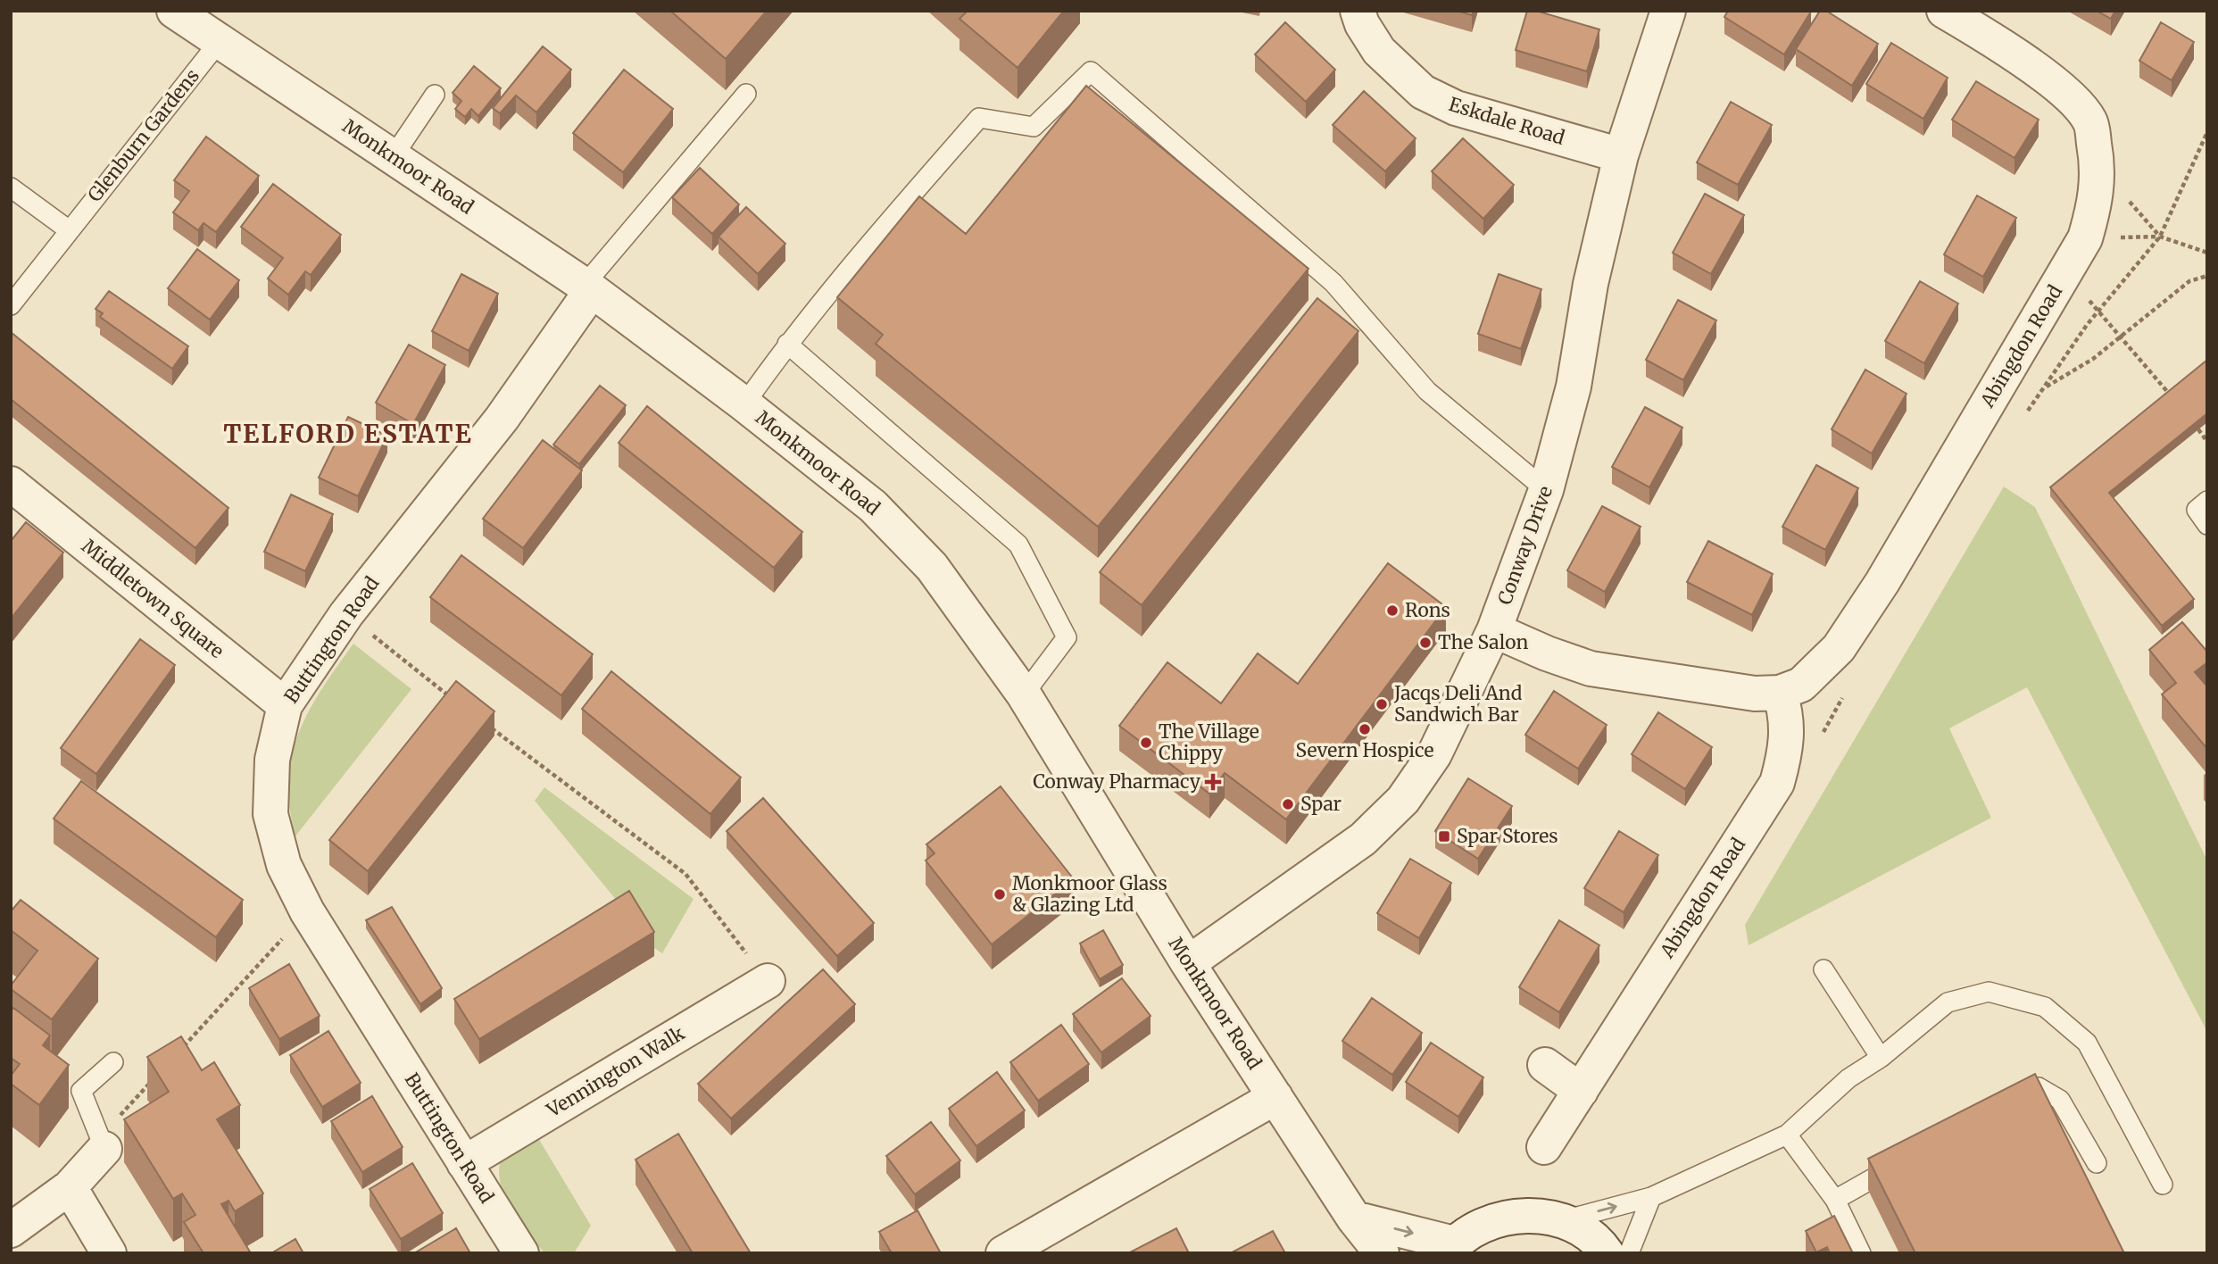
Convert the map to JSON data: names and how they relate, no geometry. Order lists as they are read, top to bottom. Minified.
{"streets":{"street":["Eskdale Road","Monkmoor Road","Abingdon Road","Conway Drive","Middletown Square","Buttington Road","Vennington Walk"],"lane":["Glenburn Gardens"]},"crossings":[["Eskdale Road","Conway Drive"],["Glenburn Gardens","Monkmoor Road"],["Monkmoor Road","Conway Drive"],["Monkmoor Road","Buttington Road"],["Abingdon Road","Conway Drive"],["Middletown Square","Buttington Road"],["Buttington Road","Vennington Walk"]],"districts":["TELFORD ESTATE"],"places":{"other":["Rons","The Salon","Jacqs Deli And Sandwich Bar","Severn Hospice","The Village Chippy","Spar","Monkmoor Glass & Glazing Ltd"],"health":["Conway Pharmacy"],"transit":["Spar Stores"]}}
